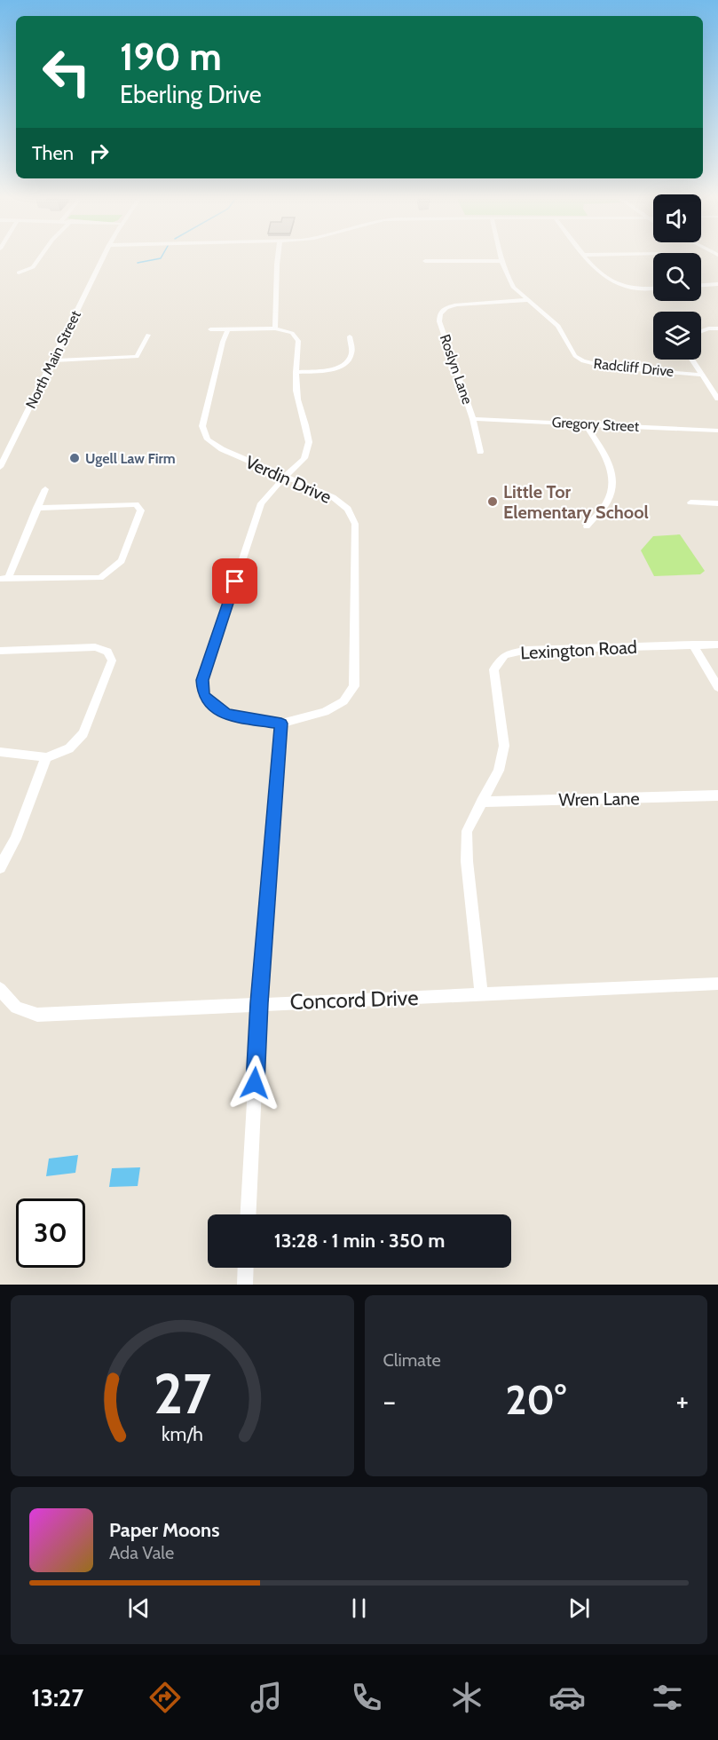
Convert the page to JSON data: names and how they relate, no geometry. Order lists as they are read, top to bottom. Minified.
{"streets":{"street":["North Main Street","Radcliff Drive","Roslyn Lane","Gregory Street","Verdin Drive","Lexington Road","Wren Lane","Concord Drive"]},"crossings":[["Radcliff Drive","Roslyn Lane"],["Roslyn Lane","Gregory Street"],["Lexington Road","Wren Lane"],["Lexington Road","Concord Drive"]],"places":["Ugell Law Firm","Little Tor Elementary School"],"page":{"turn":["190 m","Eberling Drive"],"then":"Then","limit":"30","trip":"13:28 · 1 min · 350 m","tile":"Climate","heat":["−","20°","+"],"song":["Paper Moons","Ada Vale"],"tabs":"13:27","gauge":["27","km/h"]}}
